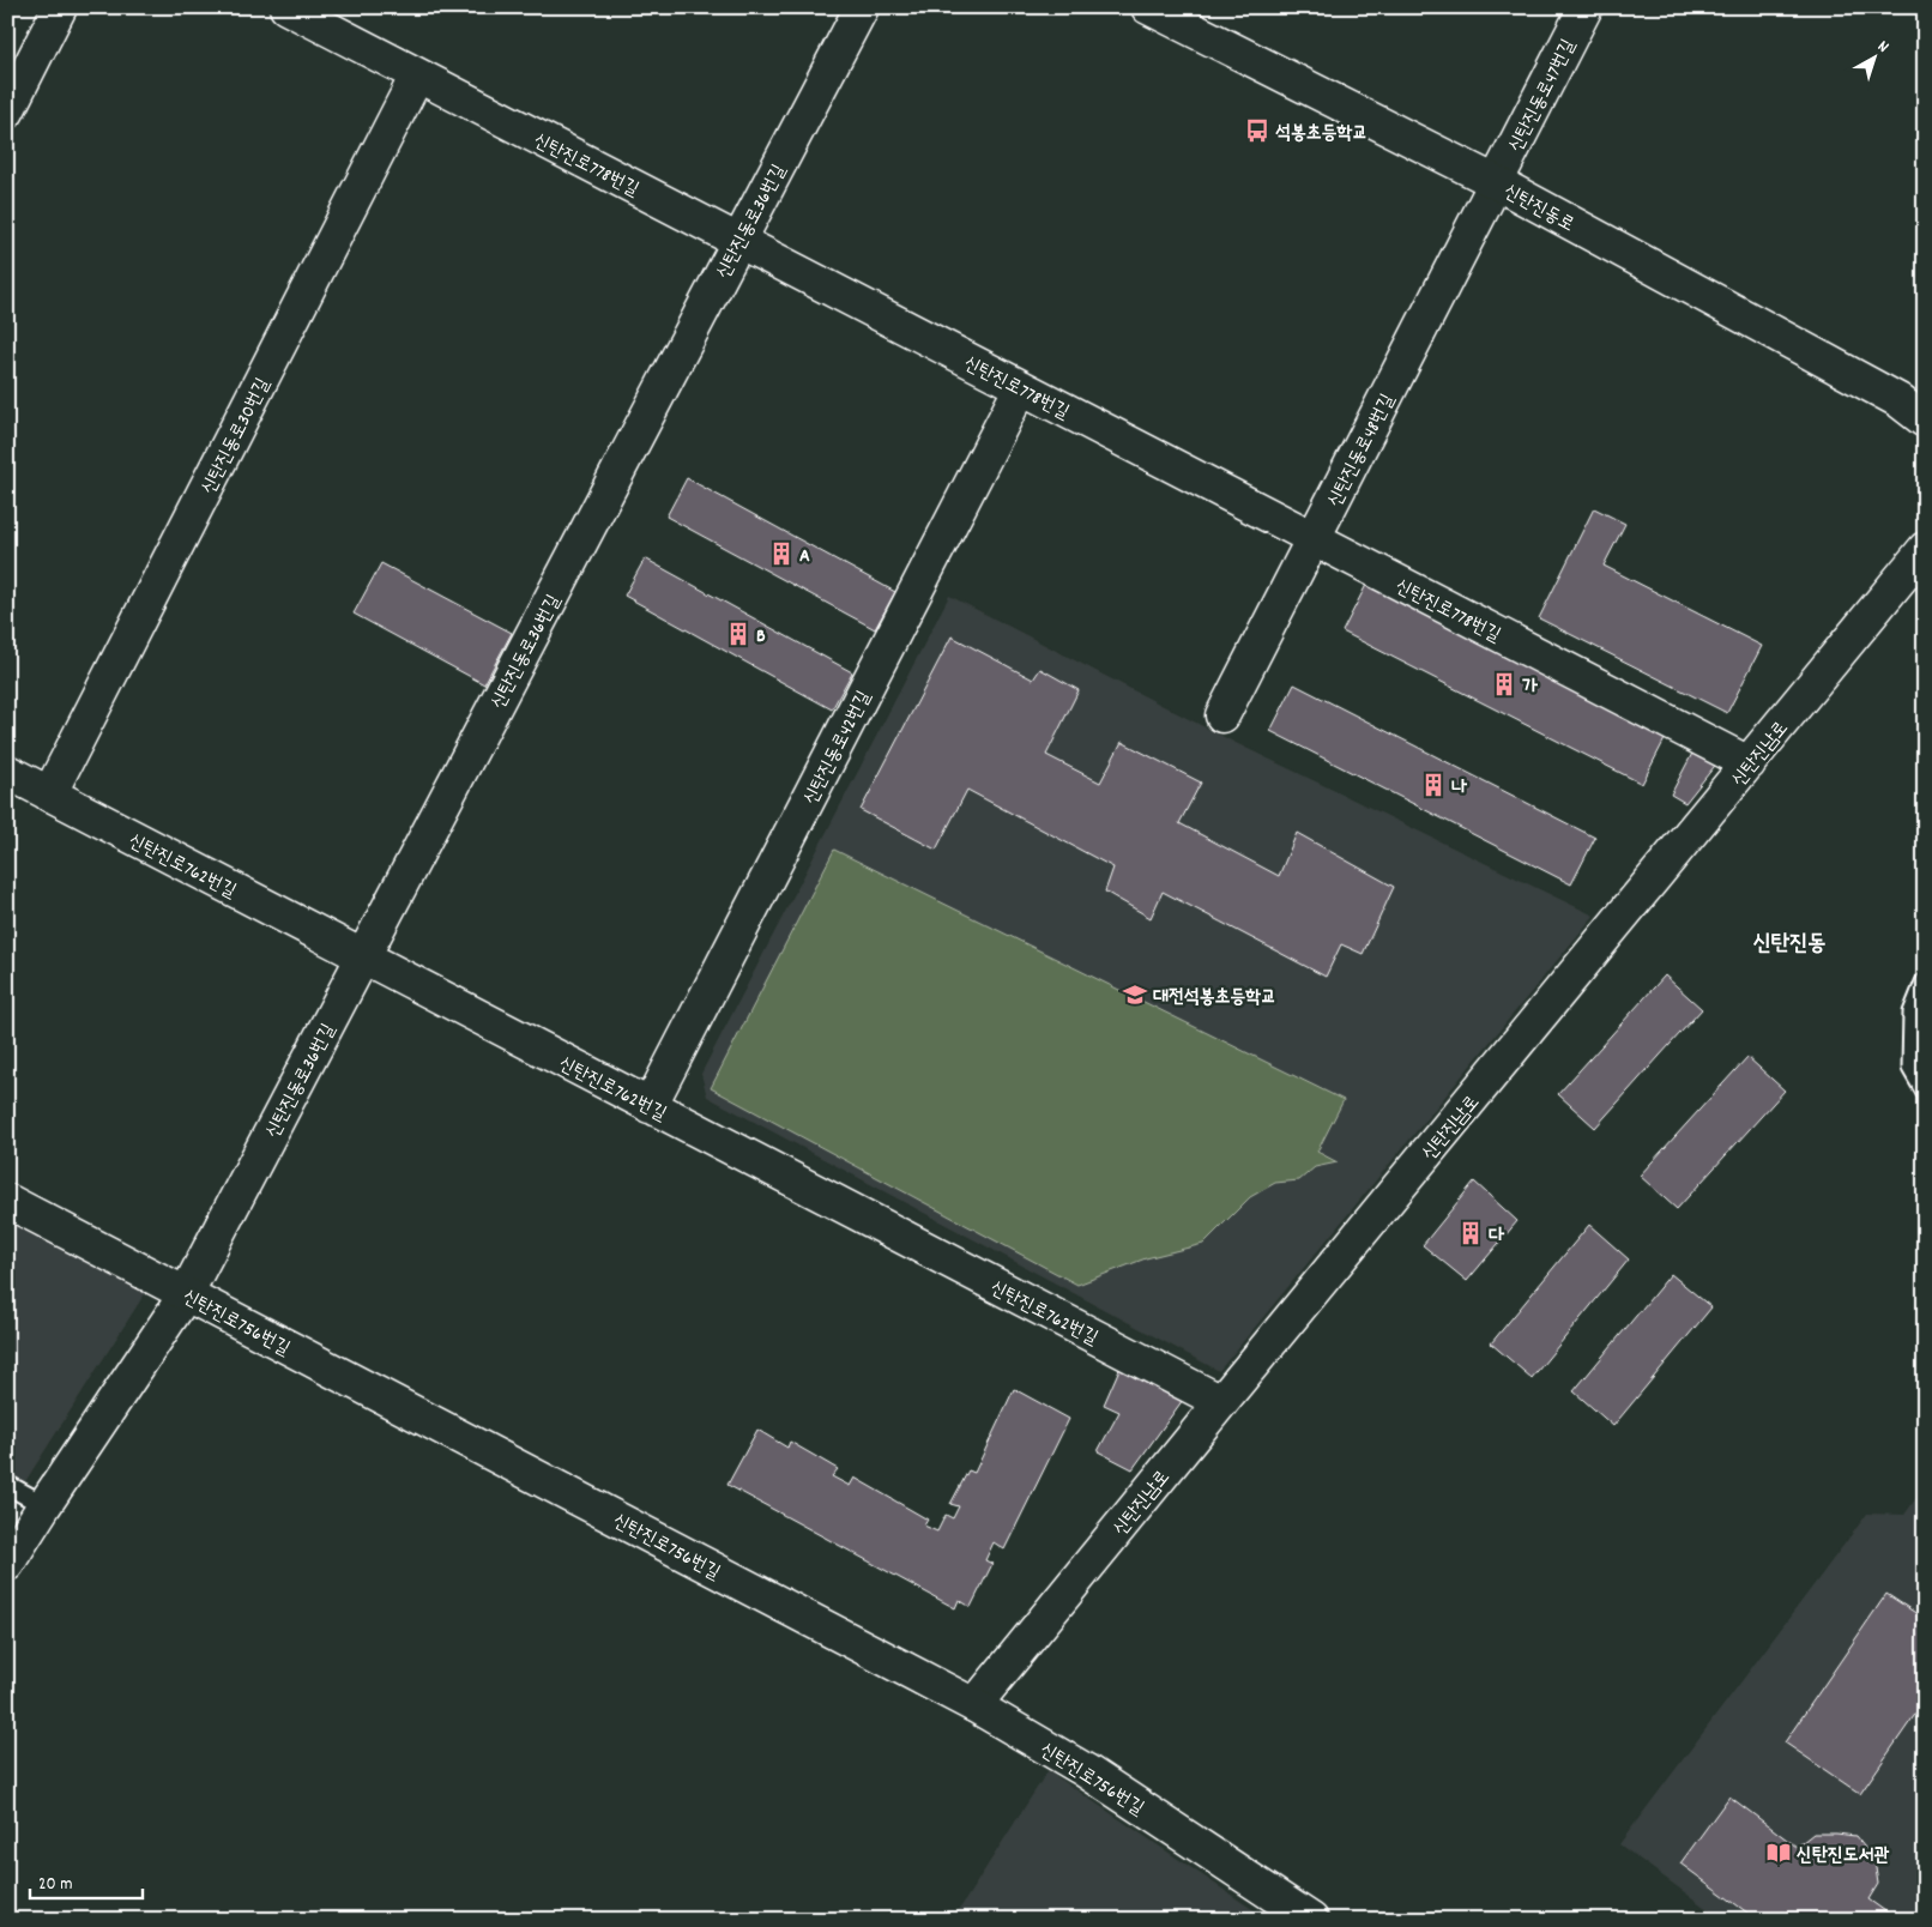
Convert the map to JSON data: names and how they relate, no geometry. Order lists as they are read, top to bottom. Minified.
{"streets":{"street":["신탄진동로47번길","신탄진로778번길","신탄진동로","신탄진동로36번길","신탄진동로30번길","신탄진동로48번길","신탄진동로42번길","신탄진남로","신탄진로762번길","신탄진로756번길"]},"crossings":[["신탄진동로47번길","신탄진동로"],["신탄진동로47번길","신탄진동로48번길"],["신탄진로778번길","신탄진동로36번길"],["신탄진로778번길","신탄진동로30번길"],["신탄진로778번길","신탄진동로48번길"],["신탄진로778번길","신탄진동로42번길"],["신탄진로778번길","신탄진남로"],["신탄진동로","신탄진동로48번길"],["신탄진동로36번길","신탄진로762번길"],["신탄진동로36번길","신탄진로756번길"],["신탄진동로30번길","신탄진로762번길"],["신탄진동로42번길","신탄진로762번길"],["신탄진남로","신탄진로762번길"],["신탄진남로","신탄진로756번길"]],"districts":["신탄진동"],"places":{"bus stop":["석봉초등학교"],"building":["A","B","가","나","다"],"school or university":["대전석봉초등학교"],"library":["신탄진도서관"]},"scale_bar":"20 m","north":"top right"}
